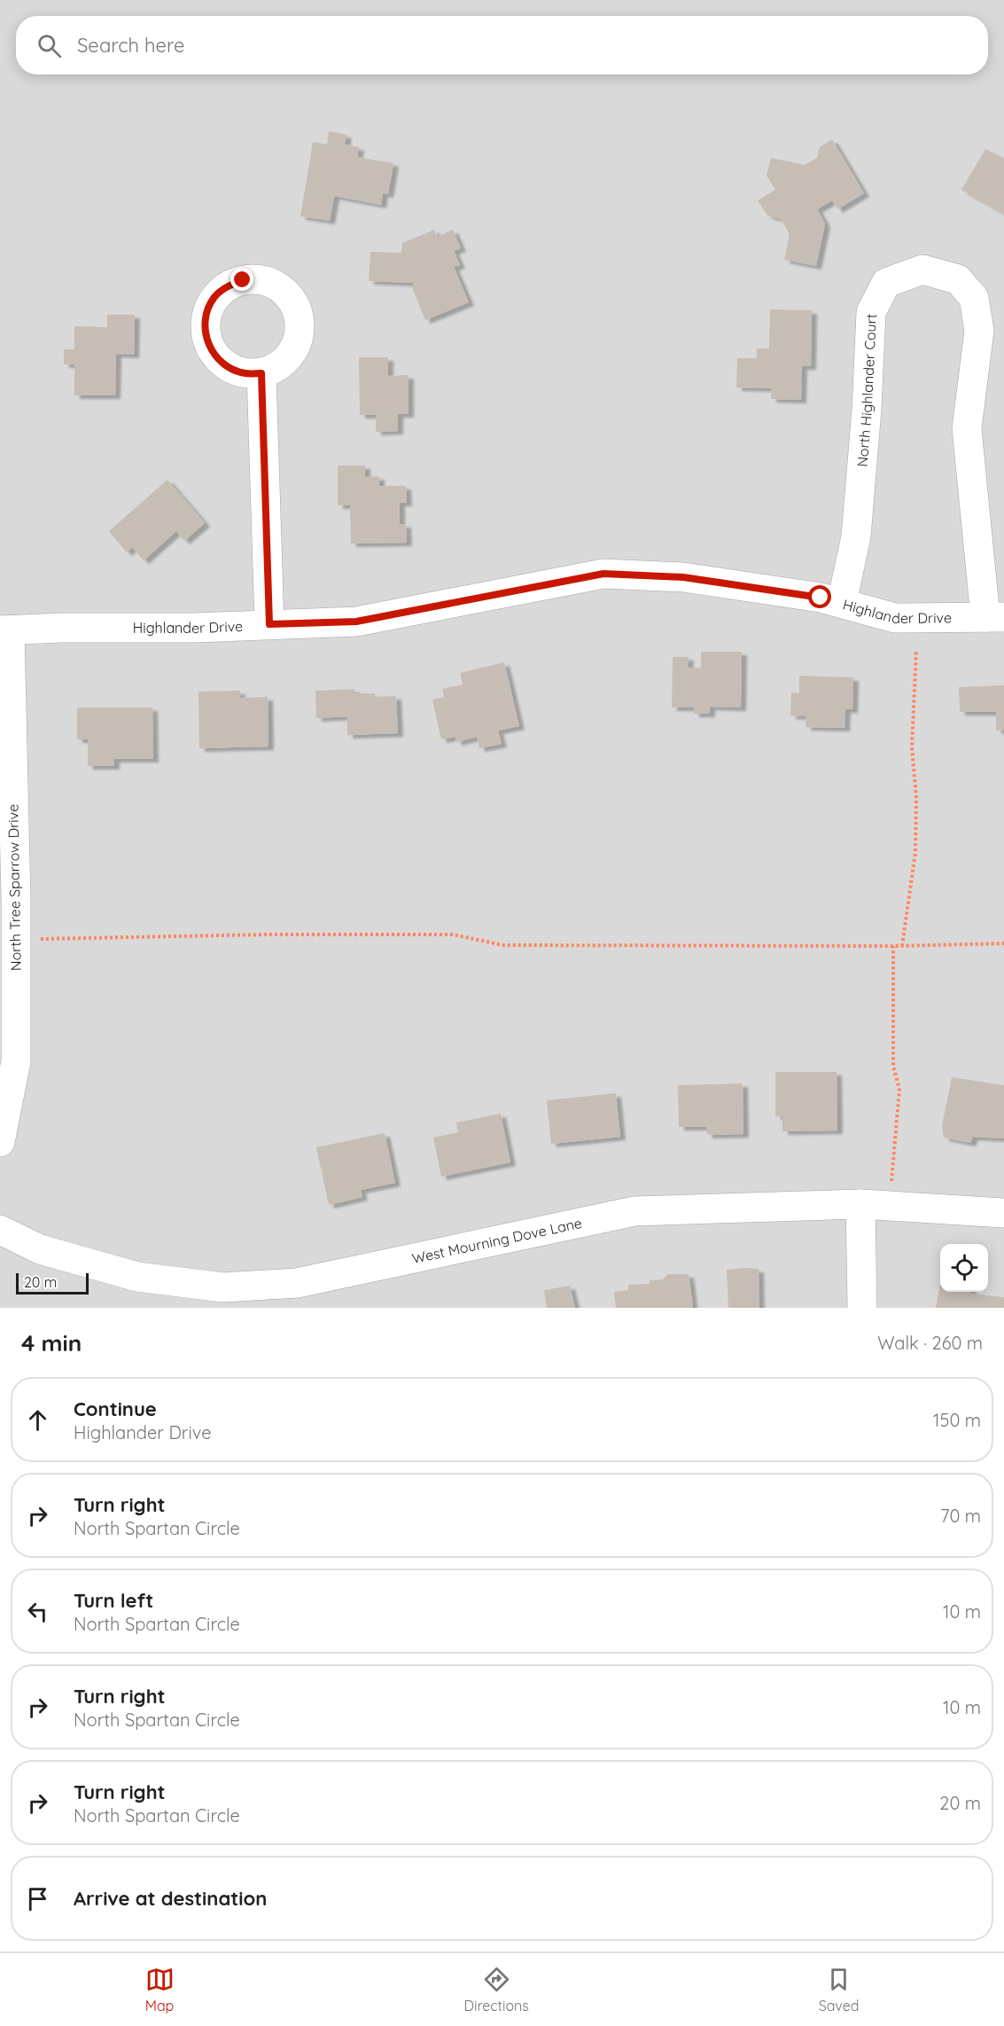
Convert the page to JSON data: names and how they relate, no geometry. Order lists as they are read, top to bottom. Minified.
{"streets":{"street":["North Highlander Court","Highlander Drive","North Tree Sparrow Drive","West Mourning Dove Lane"]},"crossings":[["North Highlander Court","Highlander Drive"],["Highlander Drive","North Tree Sparrow Drive"]],"scale_bar":"20 m","page":{"search":"Search here","scale":"20 m","heading":["4 min","Walk · 260 m"],"list":[["Continue","Highlander Drive","150 m"],["Turn right","North Spartan Circle","70 m"],["Turn left","North Spartan Circle","10 m"],["Turn right","North Spartan Circle","10 m"],["Turn right","North Spartan Circle","20 m"],"Arrive at destination"],"nav":["Map","Directions","Saved"]}}
